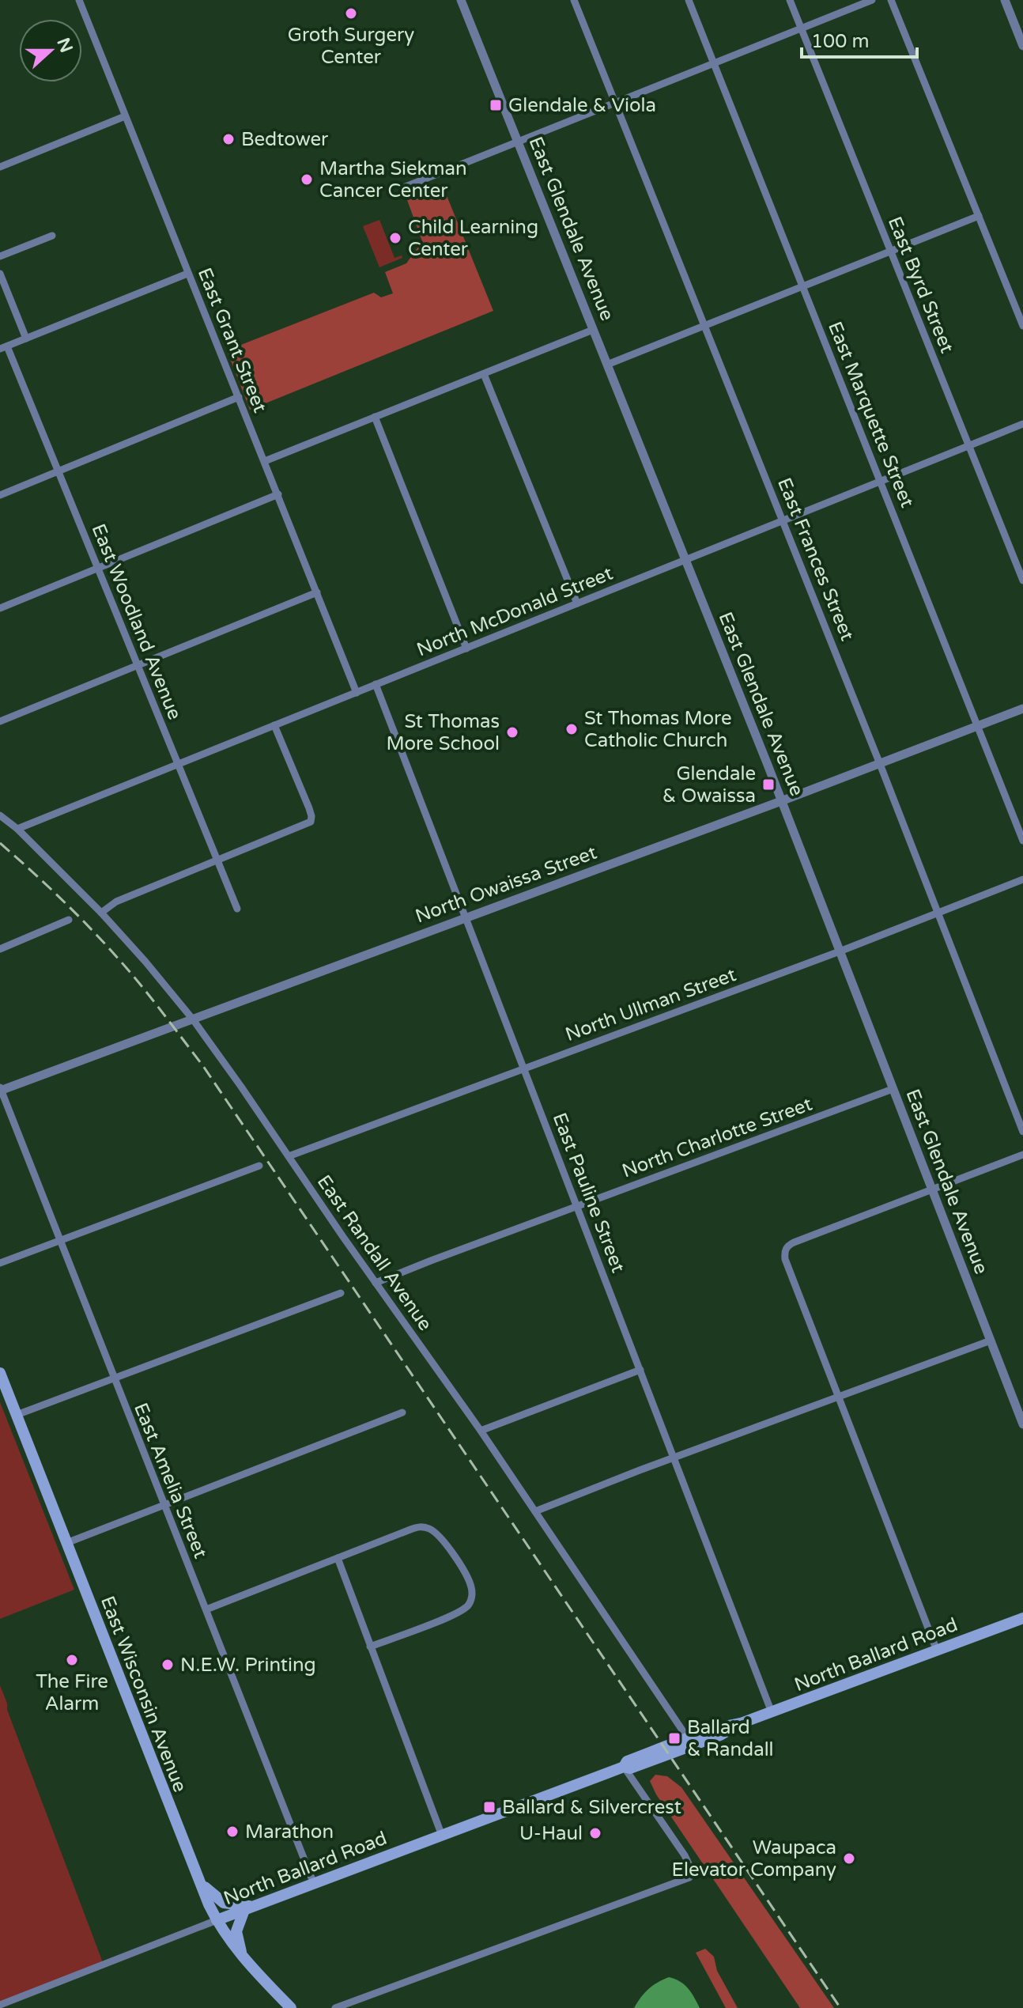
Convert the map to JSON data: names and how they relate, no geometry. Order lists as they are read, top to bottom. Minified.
{"streets":{"main road":["North Ballard Road","East Wisconsin Avenue"],"street":["East Glendale Avenue","East Byrd Street","East Grant Street","East Marquette Street","East Frances Street","North McDonald Street","East Woodland Avenue","North Owaissa Street","North Ullman Street","North Charlotte Street","East Pauline Street","East Randall Avenue","East Amelia Street"]},"crossings":[["East Glendale Avenue","North McDonald Street"],["East Glendale Avenue","North Owaissa Street"],["East Glendale Avenue","North Ullman Street"],["East Glendale Avenue","North Charlotte Street"],["East Byrd Street","North McDonald Street"],["East Grant Street","North McDonald Street"],["East Marquette Street","North McDonald Street"],["East Marquette Street","North Owaissa Street"],["East Frances Street","North McDonald Street"],["East Frances Street","North Owaissa Street"],["East Frances Street","North Ullman Street"],["North McDonald Street","East Woodland Avenue"],["North McDonald Street","East Pauline Street"],["North McDonald Street","East Randall Avenue"],["North Owaissa Street","East Pauline Street"],["North Owaissa Street","East Randall Avenue"],["North Owaissa Street","East Amelia Street"],["North Ullman Street","East Pauline Street"],["North Ullman Street","East Randall Avenue"],["North Charlotte Street","East Pauline Street"],["North Charlotte Street","East Randall Avenue"],["East Pauline Street","North Ballard Road"],["East Randall Avenue","North Ballard Road"],["East Amelia Street","North Ballard Road"],["North Ballard Road","East Wisconsin Avenue"]],"places":{"other":["Groth Surgery Center","Bedtower","Martha Siekman Cancer Center","Child Learning Center","St Thomas More Catholic Church","St Thomas More School","The Fire Alarm","N.E.W. Printing","Marathon","U-Haul","Waupaca Elevator Company"],"transit":["Glendale & Viola","Glendale & Owaissa","Ballard & Randall","Ballard & Silvercrest"]},"scale_bar":"100 m","north":"right"}
